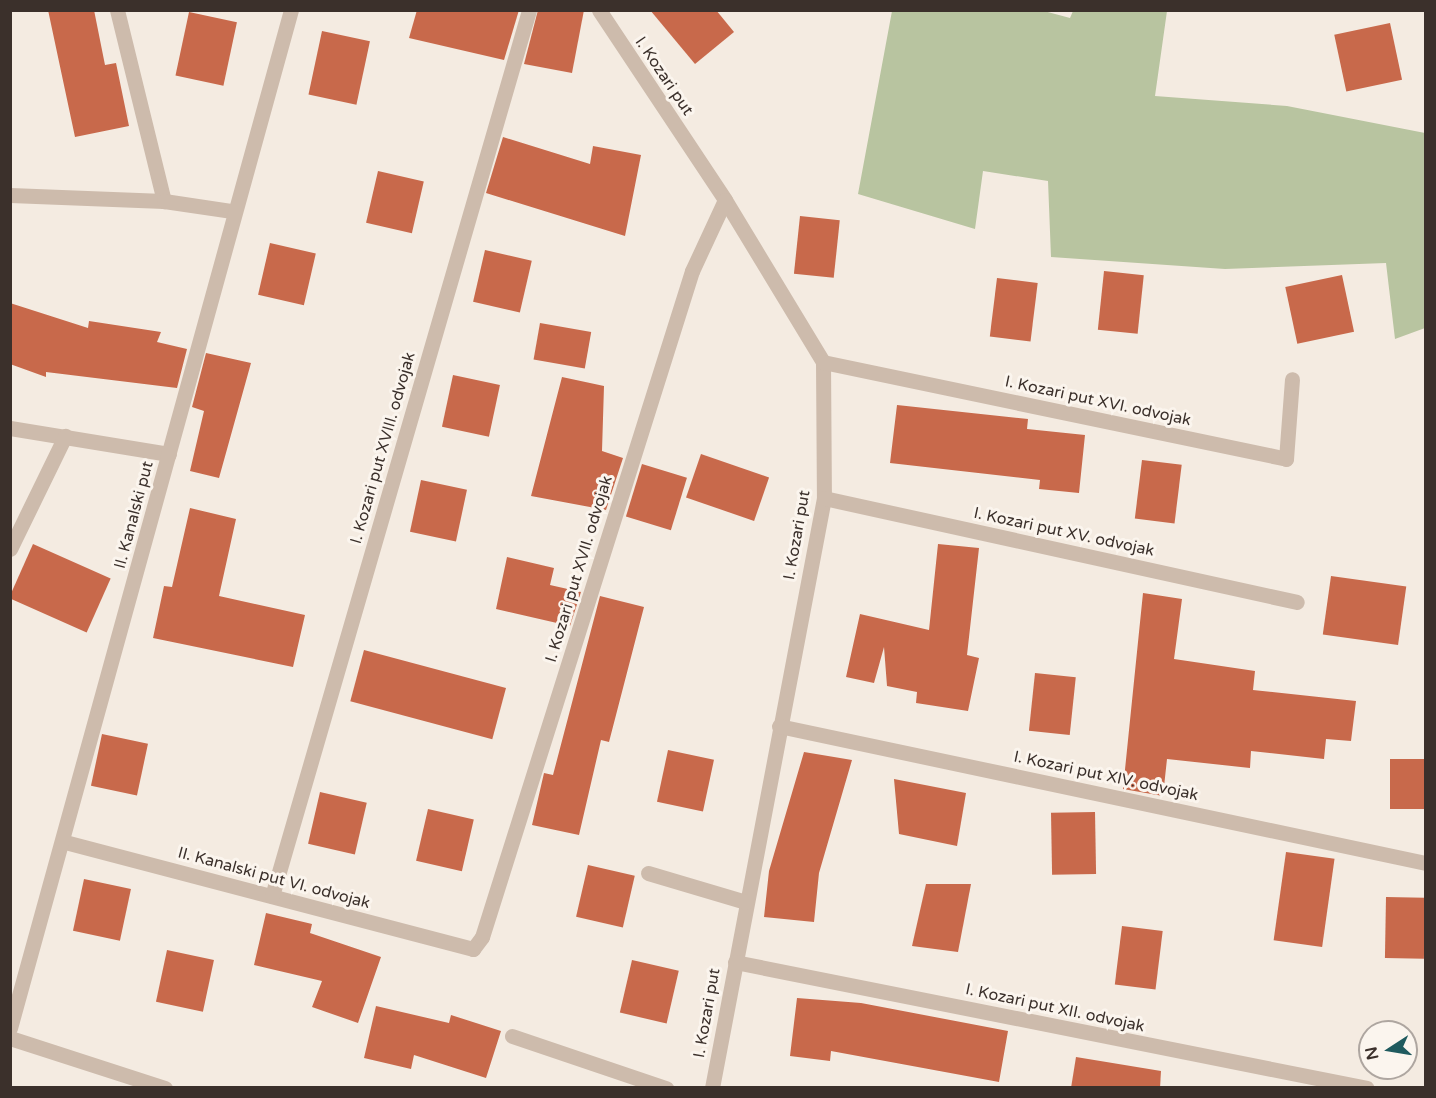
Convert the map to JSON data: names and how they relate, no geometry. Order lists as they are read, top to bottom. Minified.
{"streets":{"street":["I. Kozari put","I. Kozari put XVI. odvojak","I. Kozari put XVIII. odvojak","II. Kanalski put","I. Kozari put XV. odvojak","I. Kozari put XVII. odvojak","I. Kozari put XIV. odvojak","II. Kanalski put VI. odvojak","I. Kozari put XII. odvojak"]},"crossings":[["I. Kozari put","I. Kozari put XVI. odvojak"],["I. Kozari put","I. Kozari put XV. odvojak"],["I. Kozari put","I. Kozari put XVII. odvojak"],["I. Kozari put","I. Kozari put XIV. odvojak"],["I. Kozari put","I. Kozari put XII. odvojak"],["I. Kozari put XVIII. odvojak","II. Kanalski put VI. odvojak"],["II. Kanalski put","II. Kanalski put VI. odvojak"],["I. Kozari put XVII. odvojak","II. Kanalski put VI. odvojak"]],"north":"left"}
